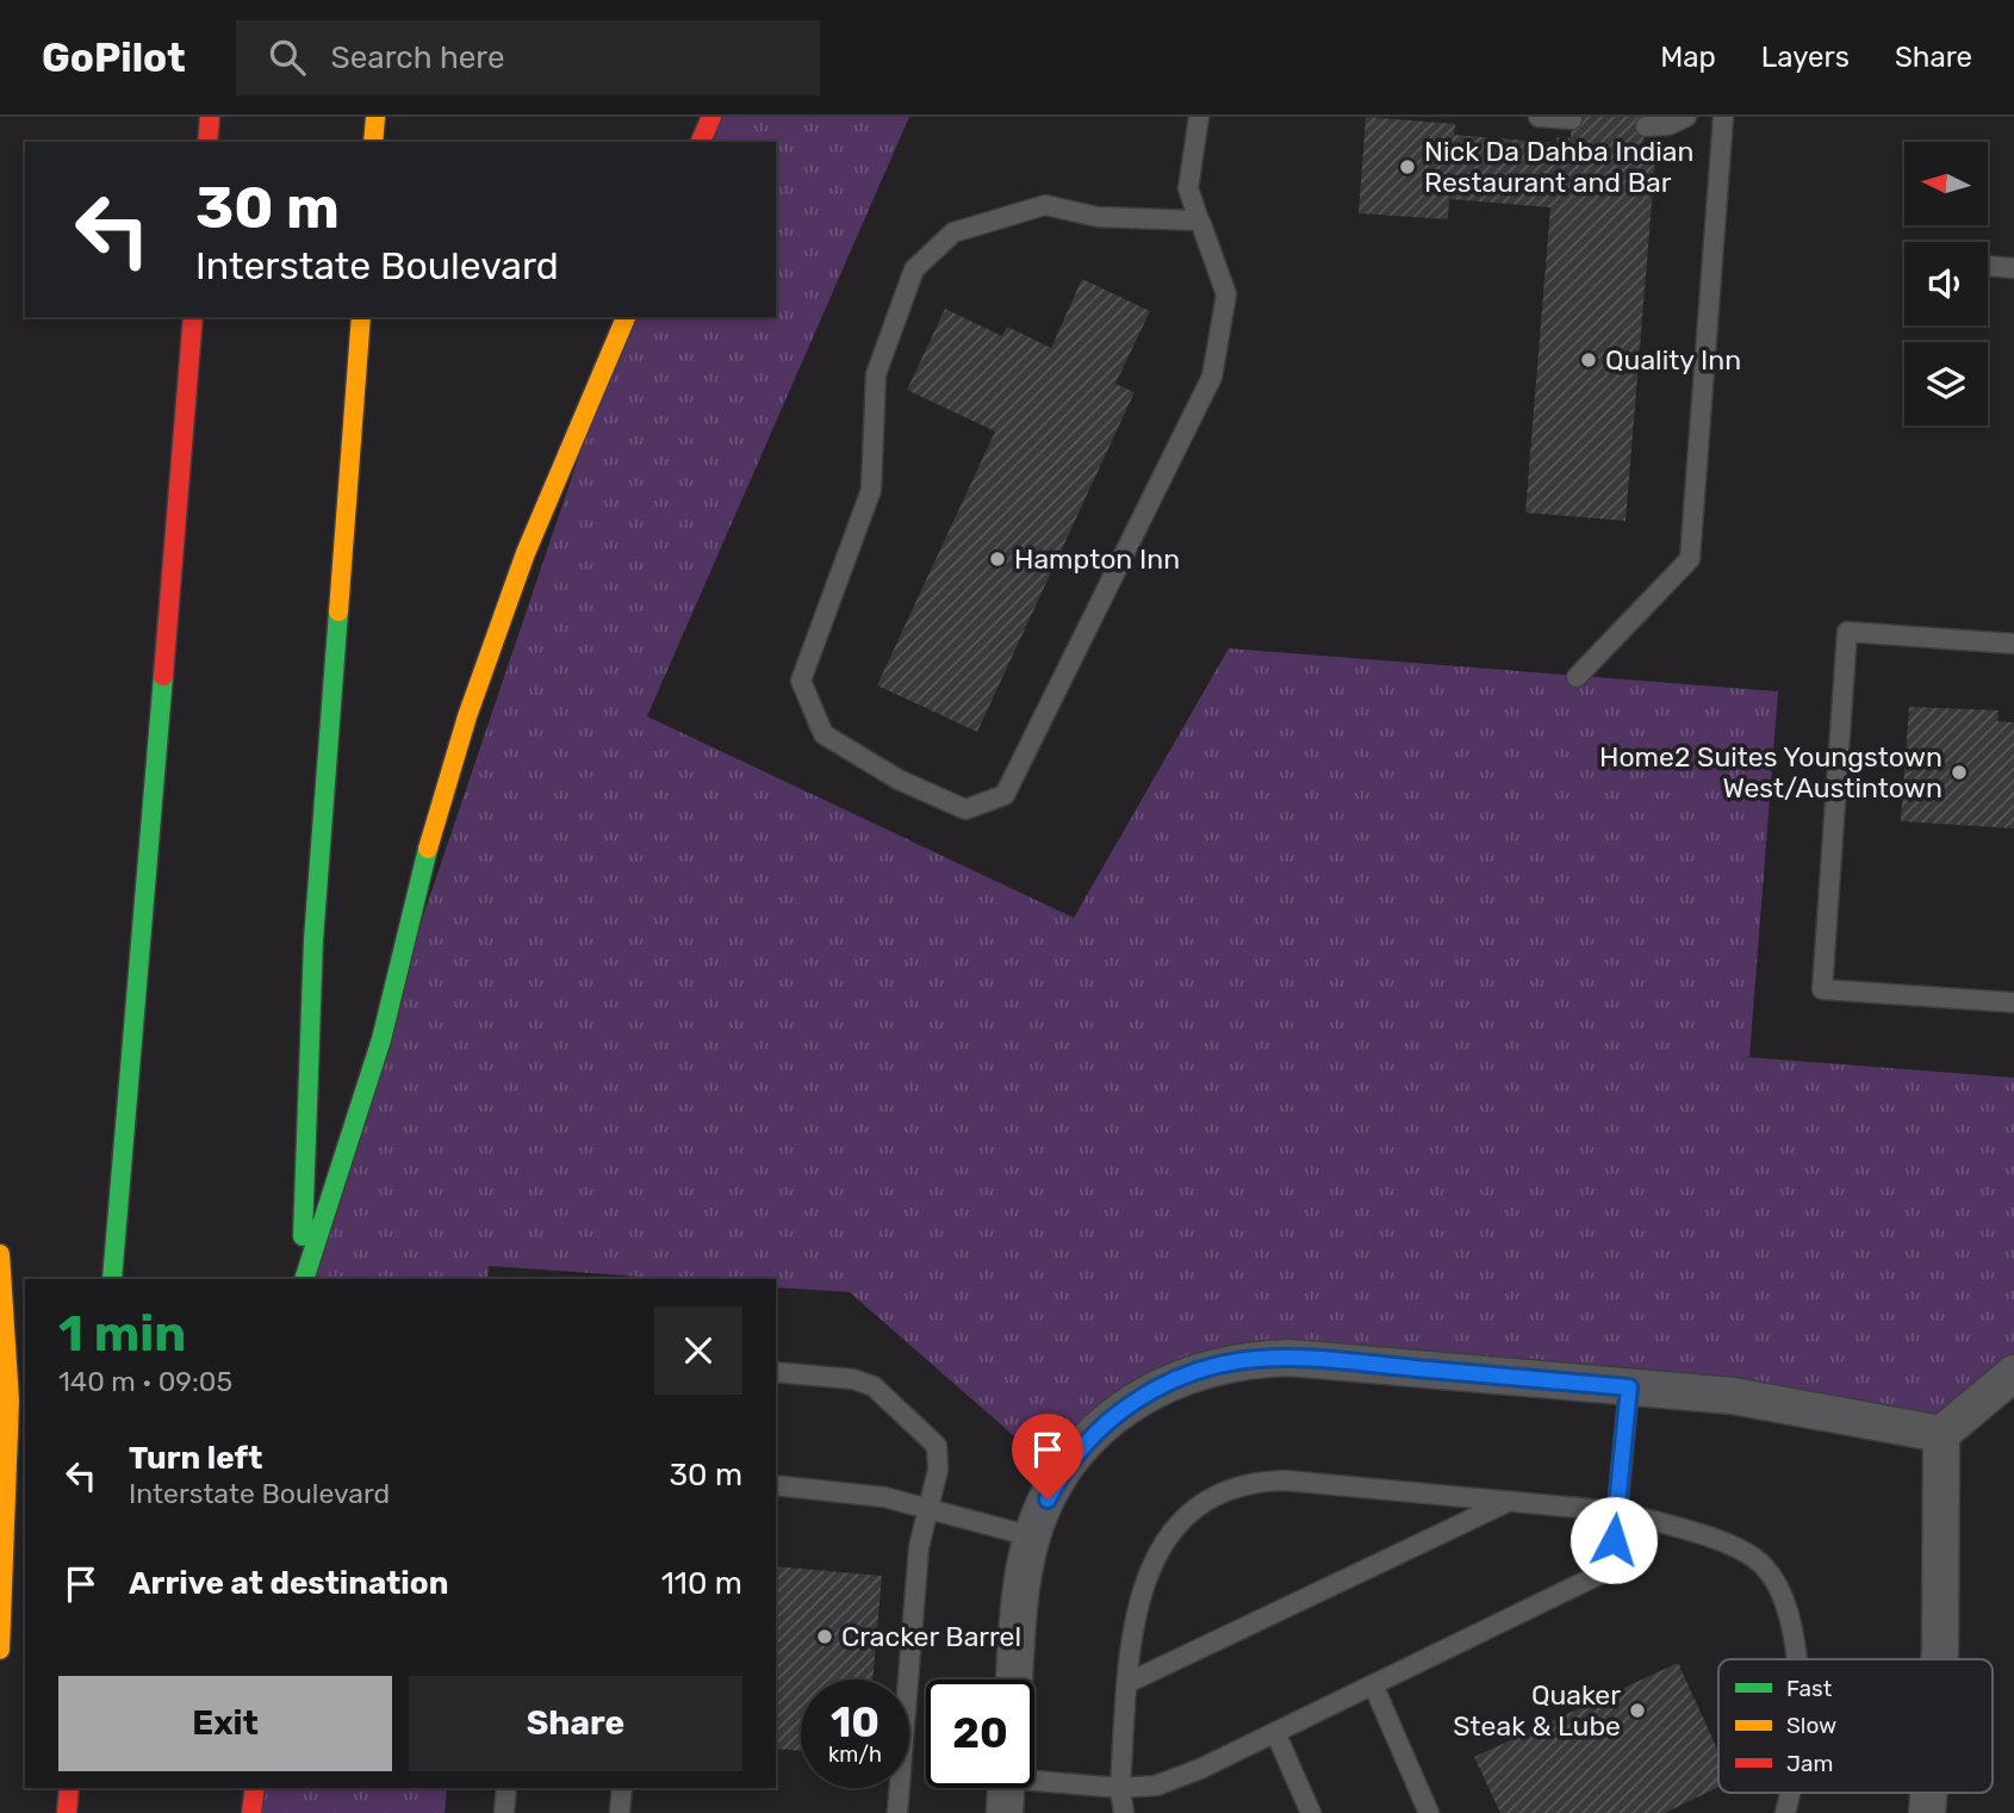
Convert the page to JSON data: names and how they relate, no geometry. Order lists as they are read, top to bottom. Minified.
{"places":["Nick Da Dahba Indian Restaurant and Bar","Quality Inn","Hampton Inn","Home2 Suites Youngstown West/Austintown","Cracker Barrel","Quaker Steak & Lube"],"legend":["Fast","Slow","Jam"],"north":"left","page":{"header":"GoPilot","search":"Search here","nav":["Map","Layers","Share"],"turn":["30 m","Interstate Boulevard"],"heading":["1 min","140 m · 09:05"],"list":[{"name":"Turn left","note":"Interstate Boulevard","value":"30 m"},{"name":"Arrive at destination","value":"110 m"}],"buttons":["Exit","Share"],"speed":"10 km/h","limit":"20"}}
